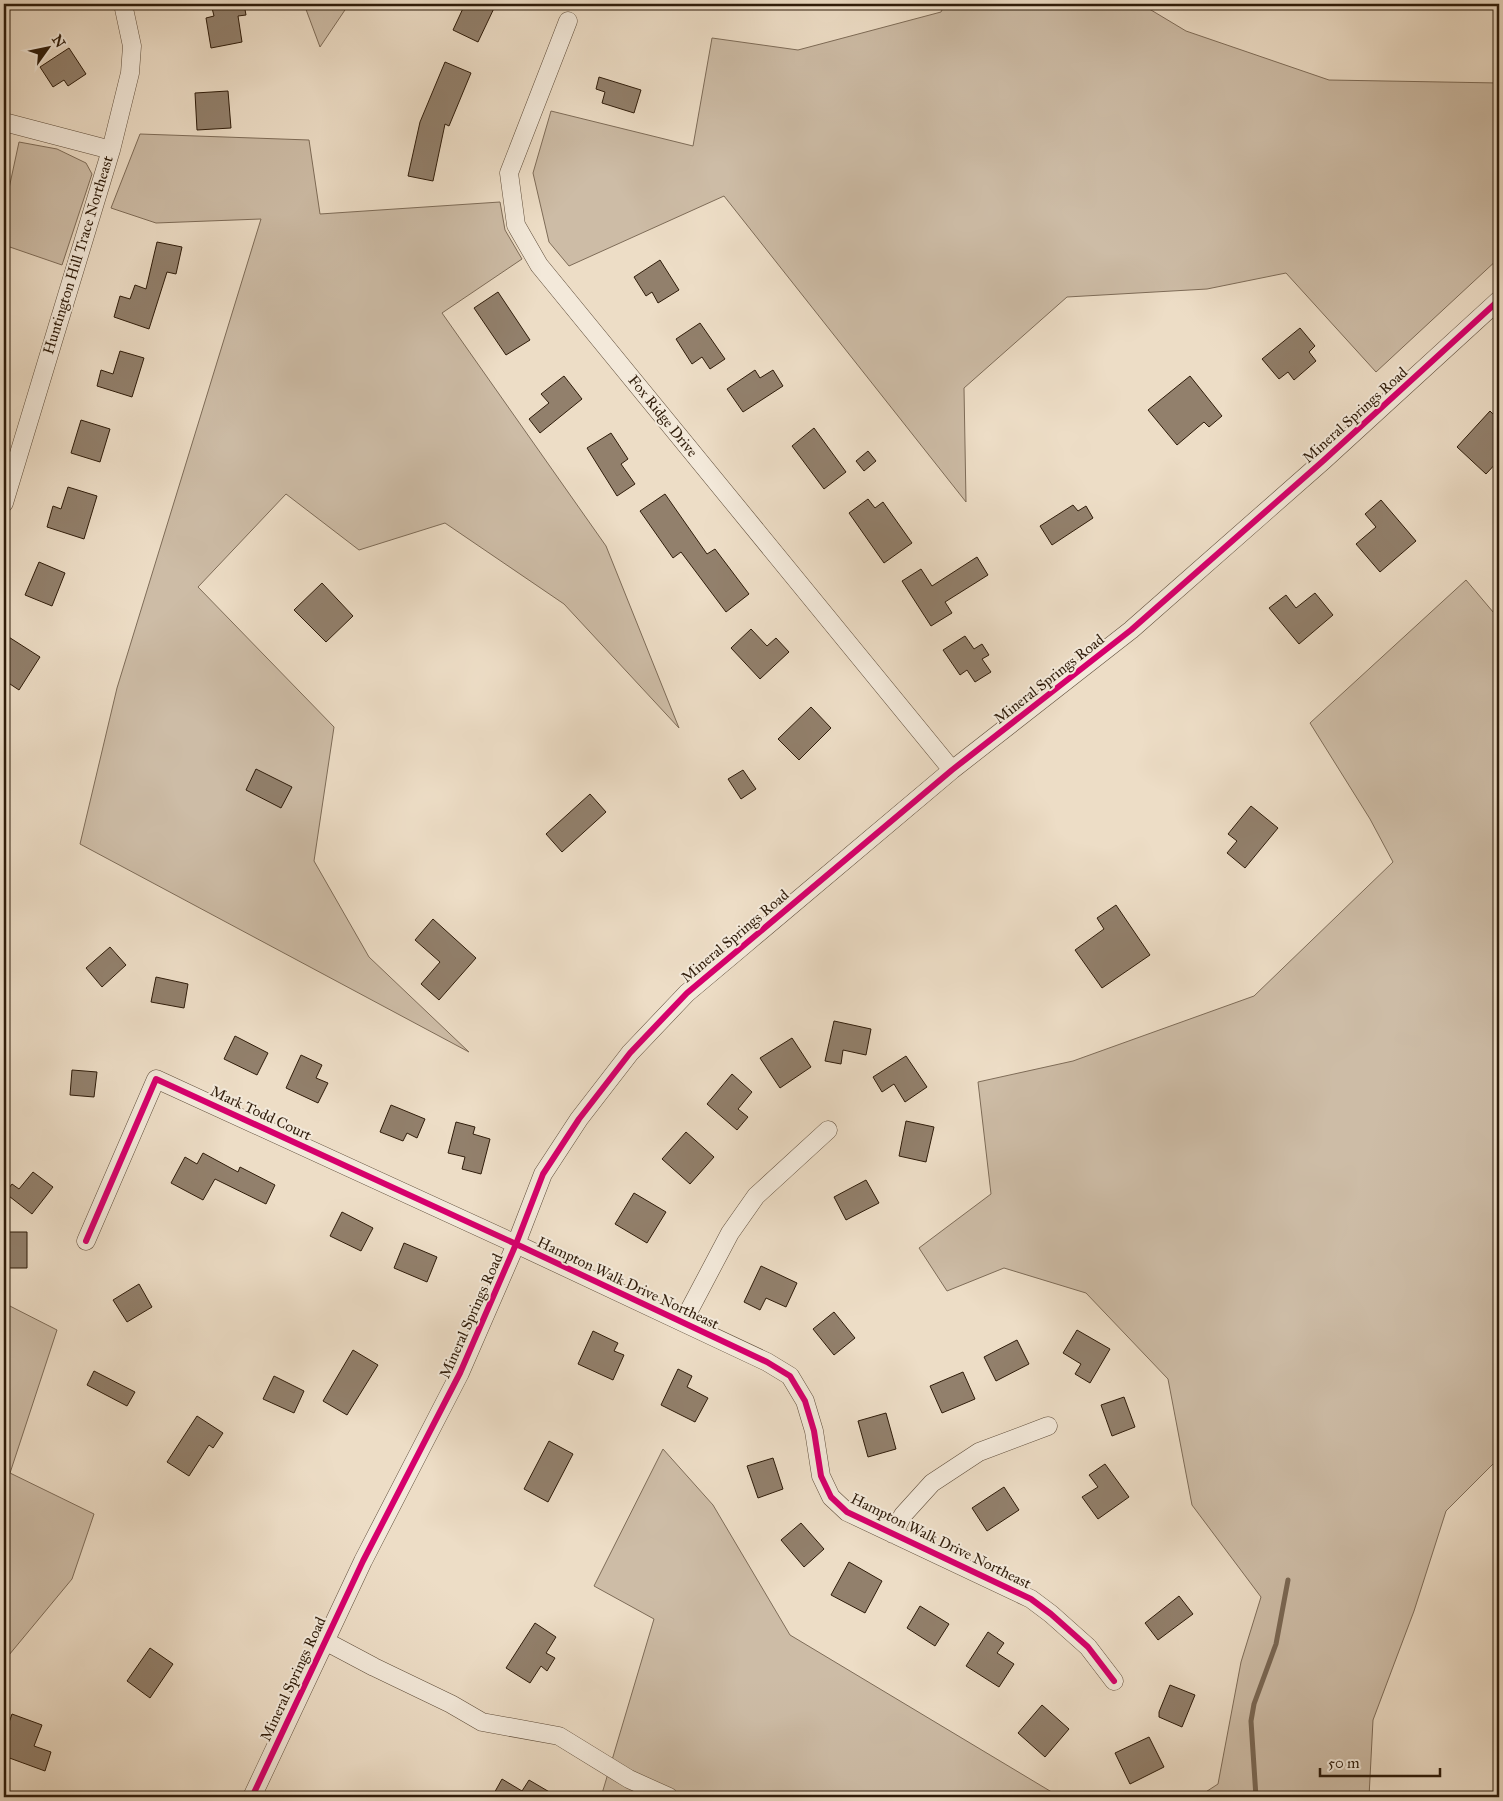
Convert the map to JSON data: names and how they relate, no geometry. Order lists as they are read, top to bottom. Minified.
{"streets":{"street":["Huntington Hill Trace Northeast","Mineral Springs Road","Fox Ridge Drive","Mark Todd Court","Hampton Walk Drive Northeast"]},"crossings":[["Mineral Springs Road","Fox Ridge Drive"],["Mineral Springs Road","Mark Todd Court"],["Mineral Springs Road","Hampton Walk Drive Northeast"],["Mark Todd Court","Hampton Walk Drive Northeast"]],"scale_bar":"50 m","north":"top right"}
